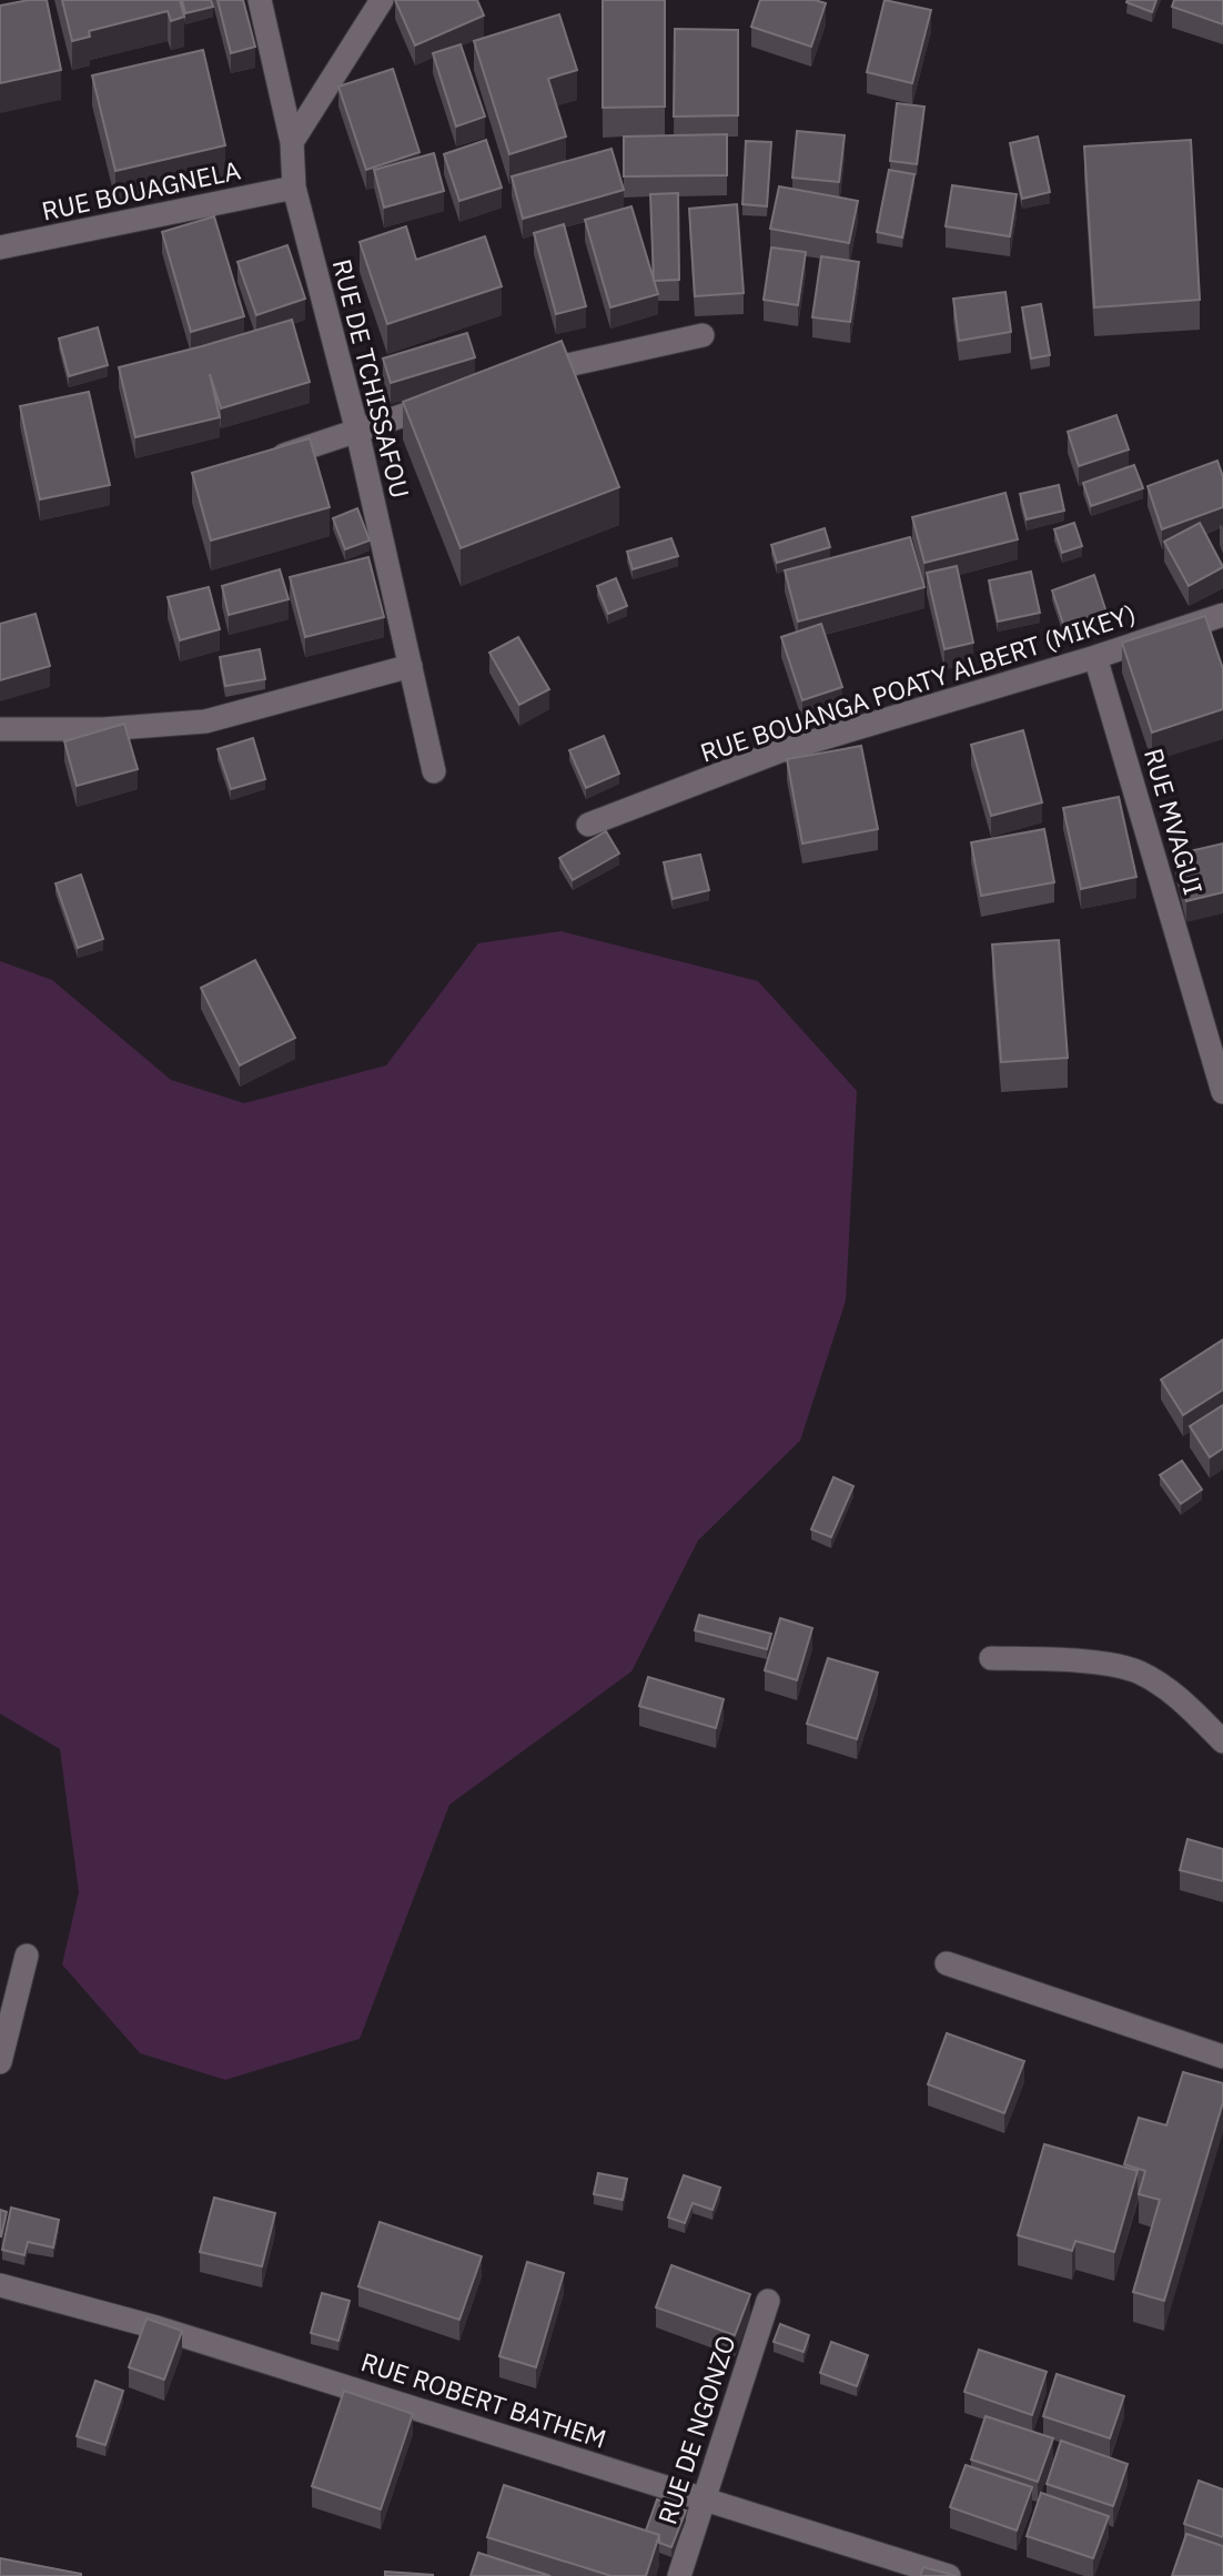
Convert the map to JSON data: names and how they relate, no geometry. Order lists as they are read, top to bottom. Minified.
{"streets":{"street":["RUE BOUAGNELA","RUE DE TCHISSAFOU","RUE BOUANGA POATY ALBERT (MIKEY)","RUE MVAGUI","RUE ROBERT BATHEM","RUE DE NGONZO"]},"crossings":[["RUE BOUAGNELA","RUE DE TCHISSAFOU"],["RUE BOUANGA POATY ALBERT (MIKEY)","RUE MVAGUI"],["RUE ROBERT BATHEM","RUE DE NGONZO"]]}
